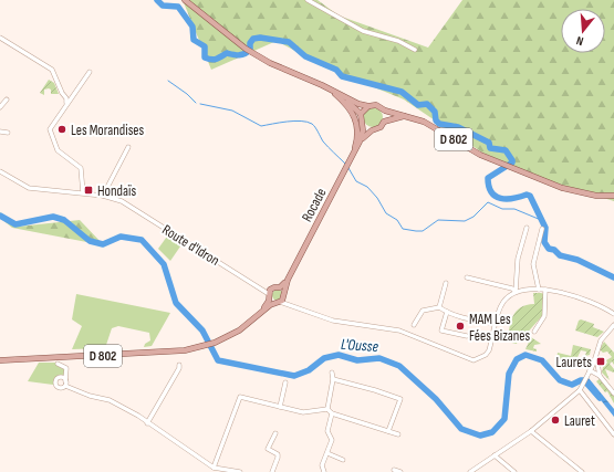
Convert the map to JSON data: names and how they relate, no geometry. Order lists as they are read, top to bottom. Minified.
{"streets":{"main road":["D 802","Rocade"],"street":["Route d'Idron"]},"crossings":[["D 802","Rocade"],["D 802","Route d'Idron"]],"water":["L'Ousse"],"places":{"other":["Les Morandises","MAM Les Fées Bizanes","Lauret"],"transit":["Hondaïs","Laurets"]},"north":"bottom"}
